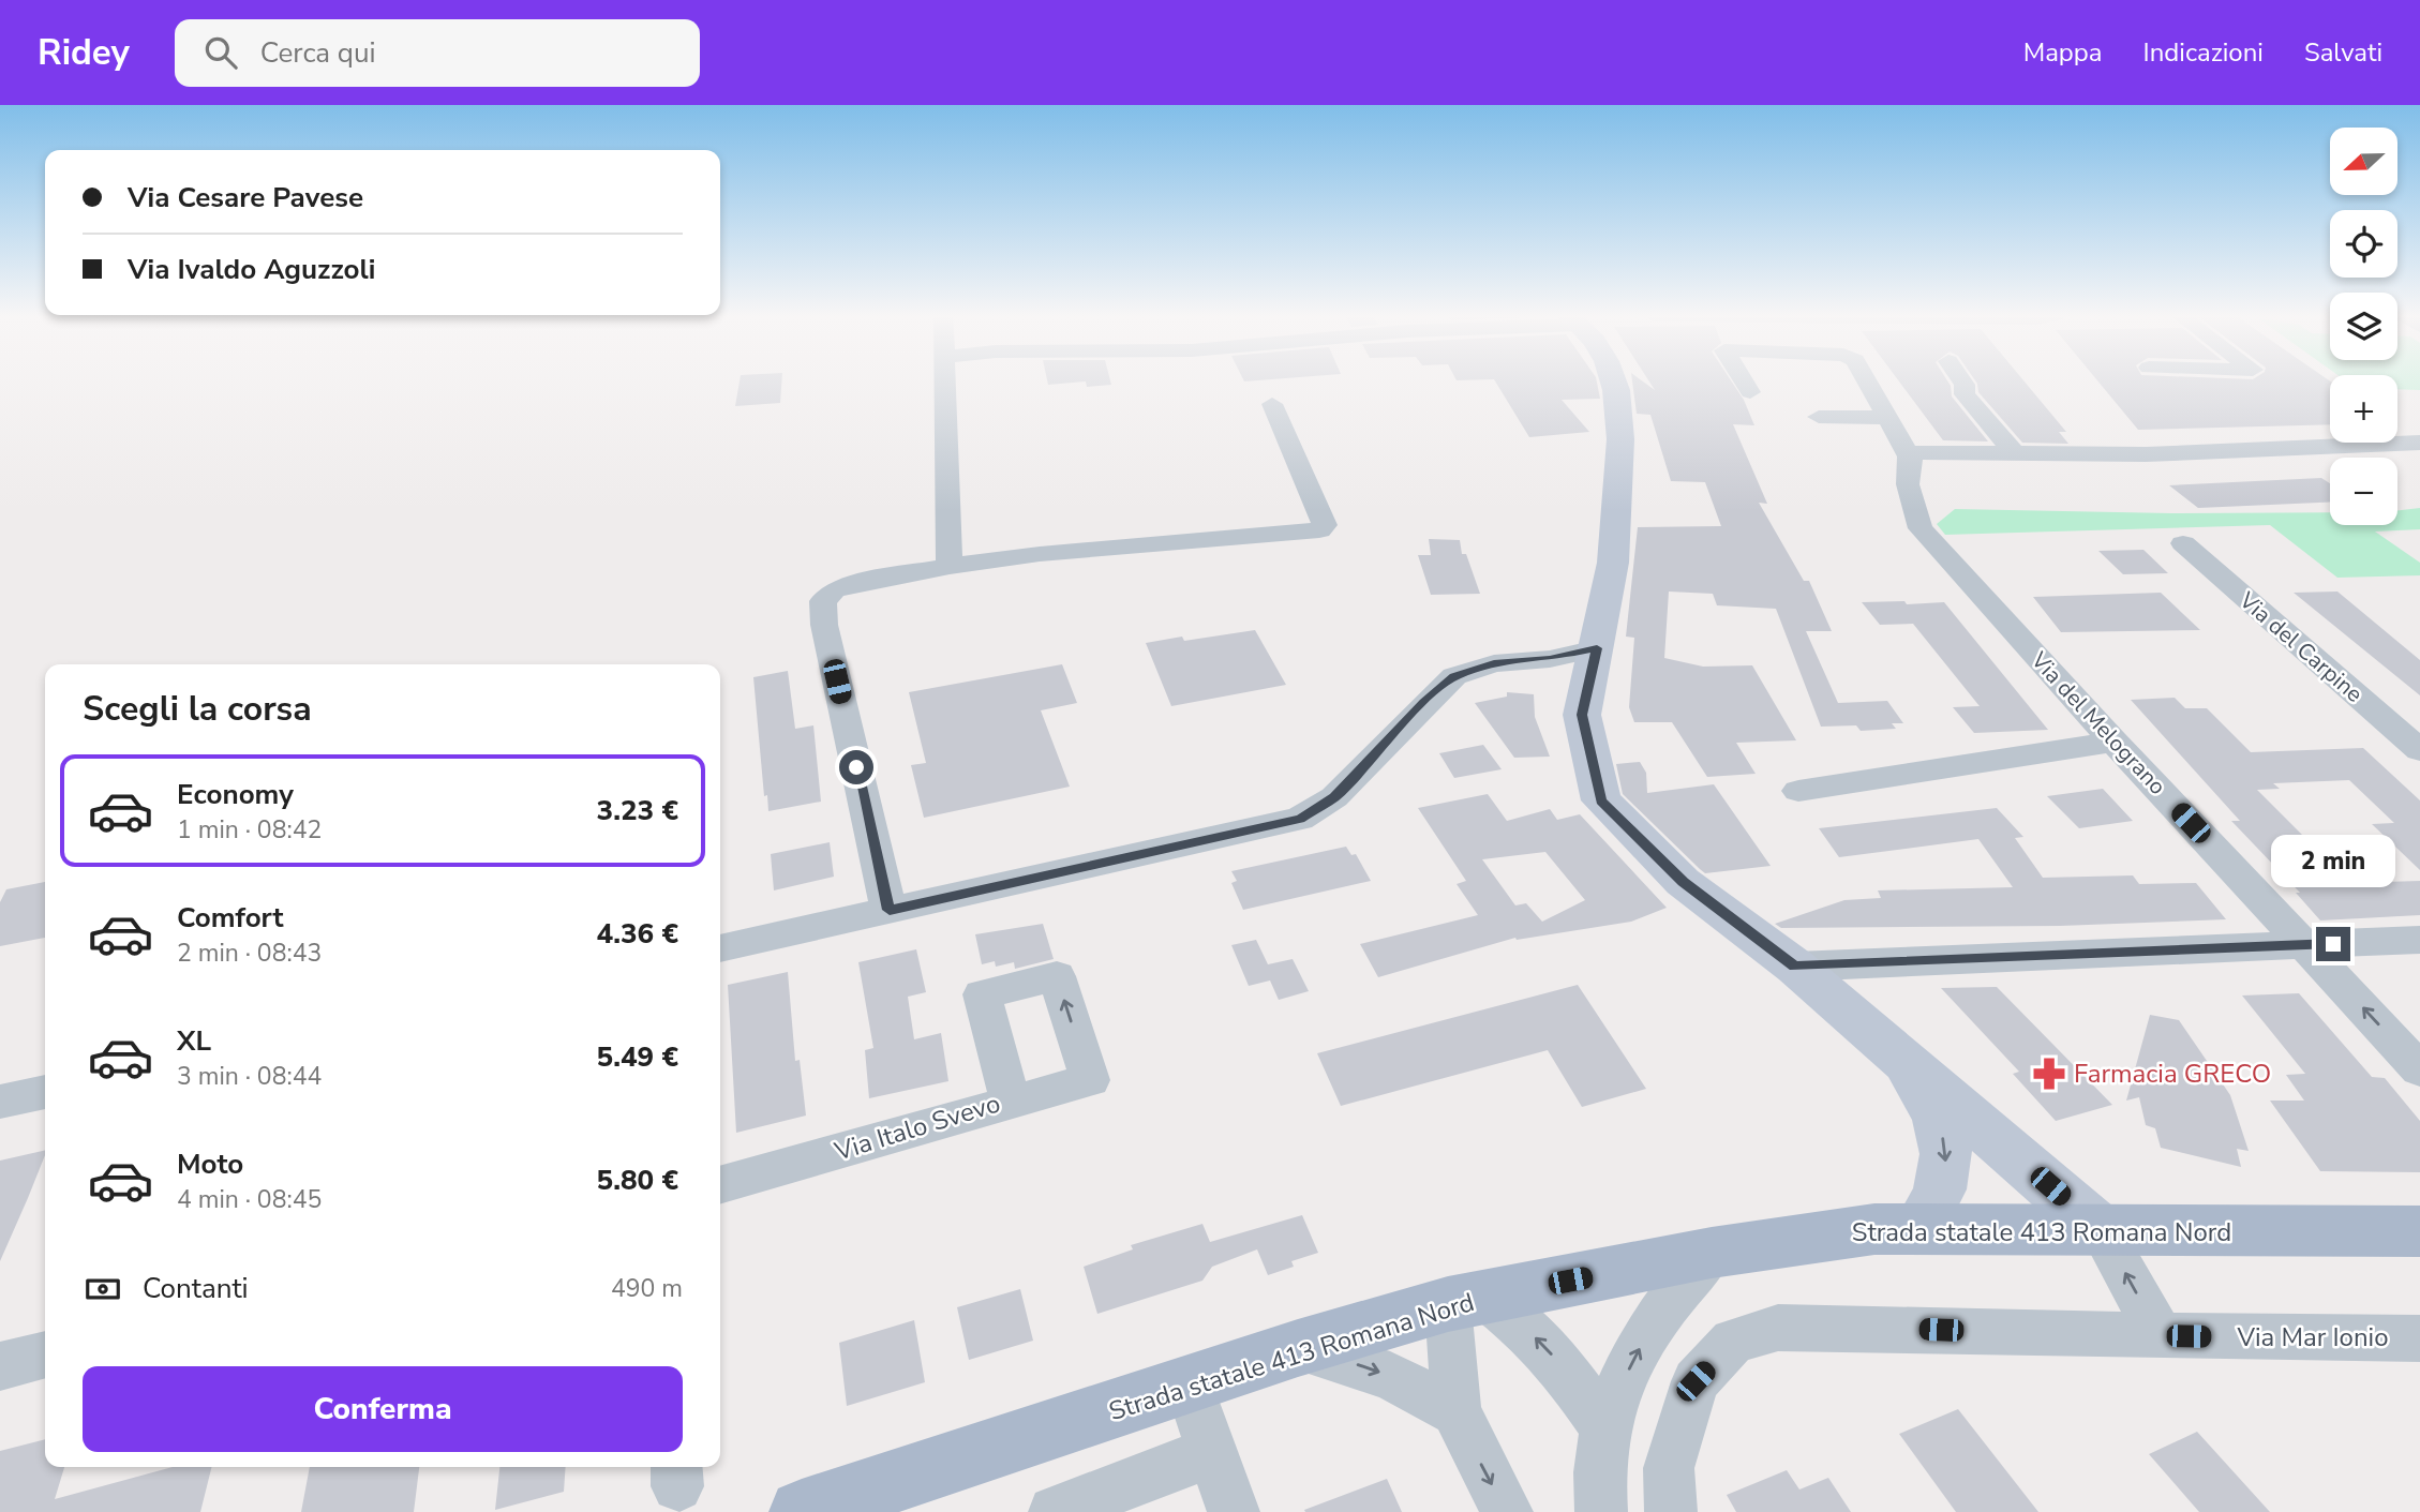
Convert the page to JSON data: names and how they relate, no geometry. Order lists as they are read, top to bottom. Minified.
{"streets":{"main road":["Strada statale 413 Romana Nord"],"street":["Via del Carpine","Via del Melograno","Via Italo Svevo","Via Mar Ionio"]},"places":{"pharmacy":["Farmacia GRECO"]},"north":"left","page":{"header":"Ridey","search":"Cerca qui","nav":["Mappa","Indicazioni","Salvati"],"map_buttons":["+","−"],"banner":["Via Cesare Pavese","Via Ivaldo Aguzzoli"],"heading":"Scegli la corsa","list":[{"name":"Economy","note":"1 min · 08:42","value":"3.23 €"},{"name":"Comfort","note":"2 min · 08:43","value":"4.36 €"},{"name":"XL","note":"3 min · 08:44","value":"5.49 €"},{"name":"Moto","note":"4 min · 08:45","value":"5.80 €"}],"bubble":"2 min","pay":["Contanti","490 m"],"buttons":"Conferma"}}
